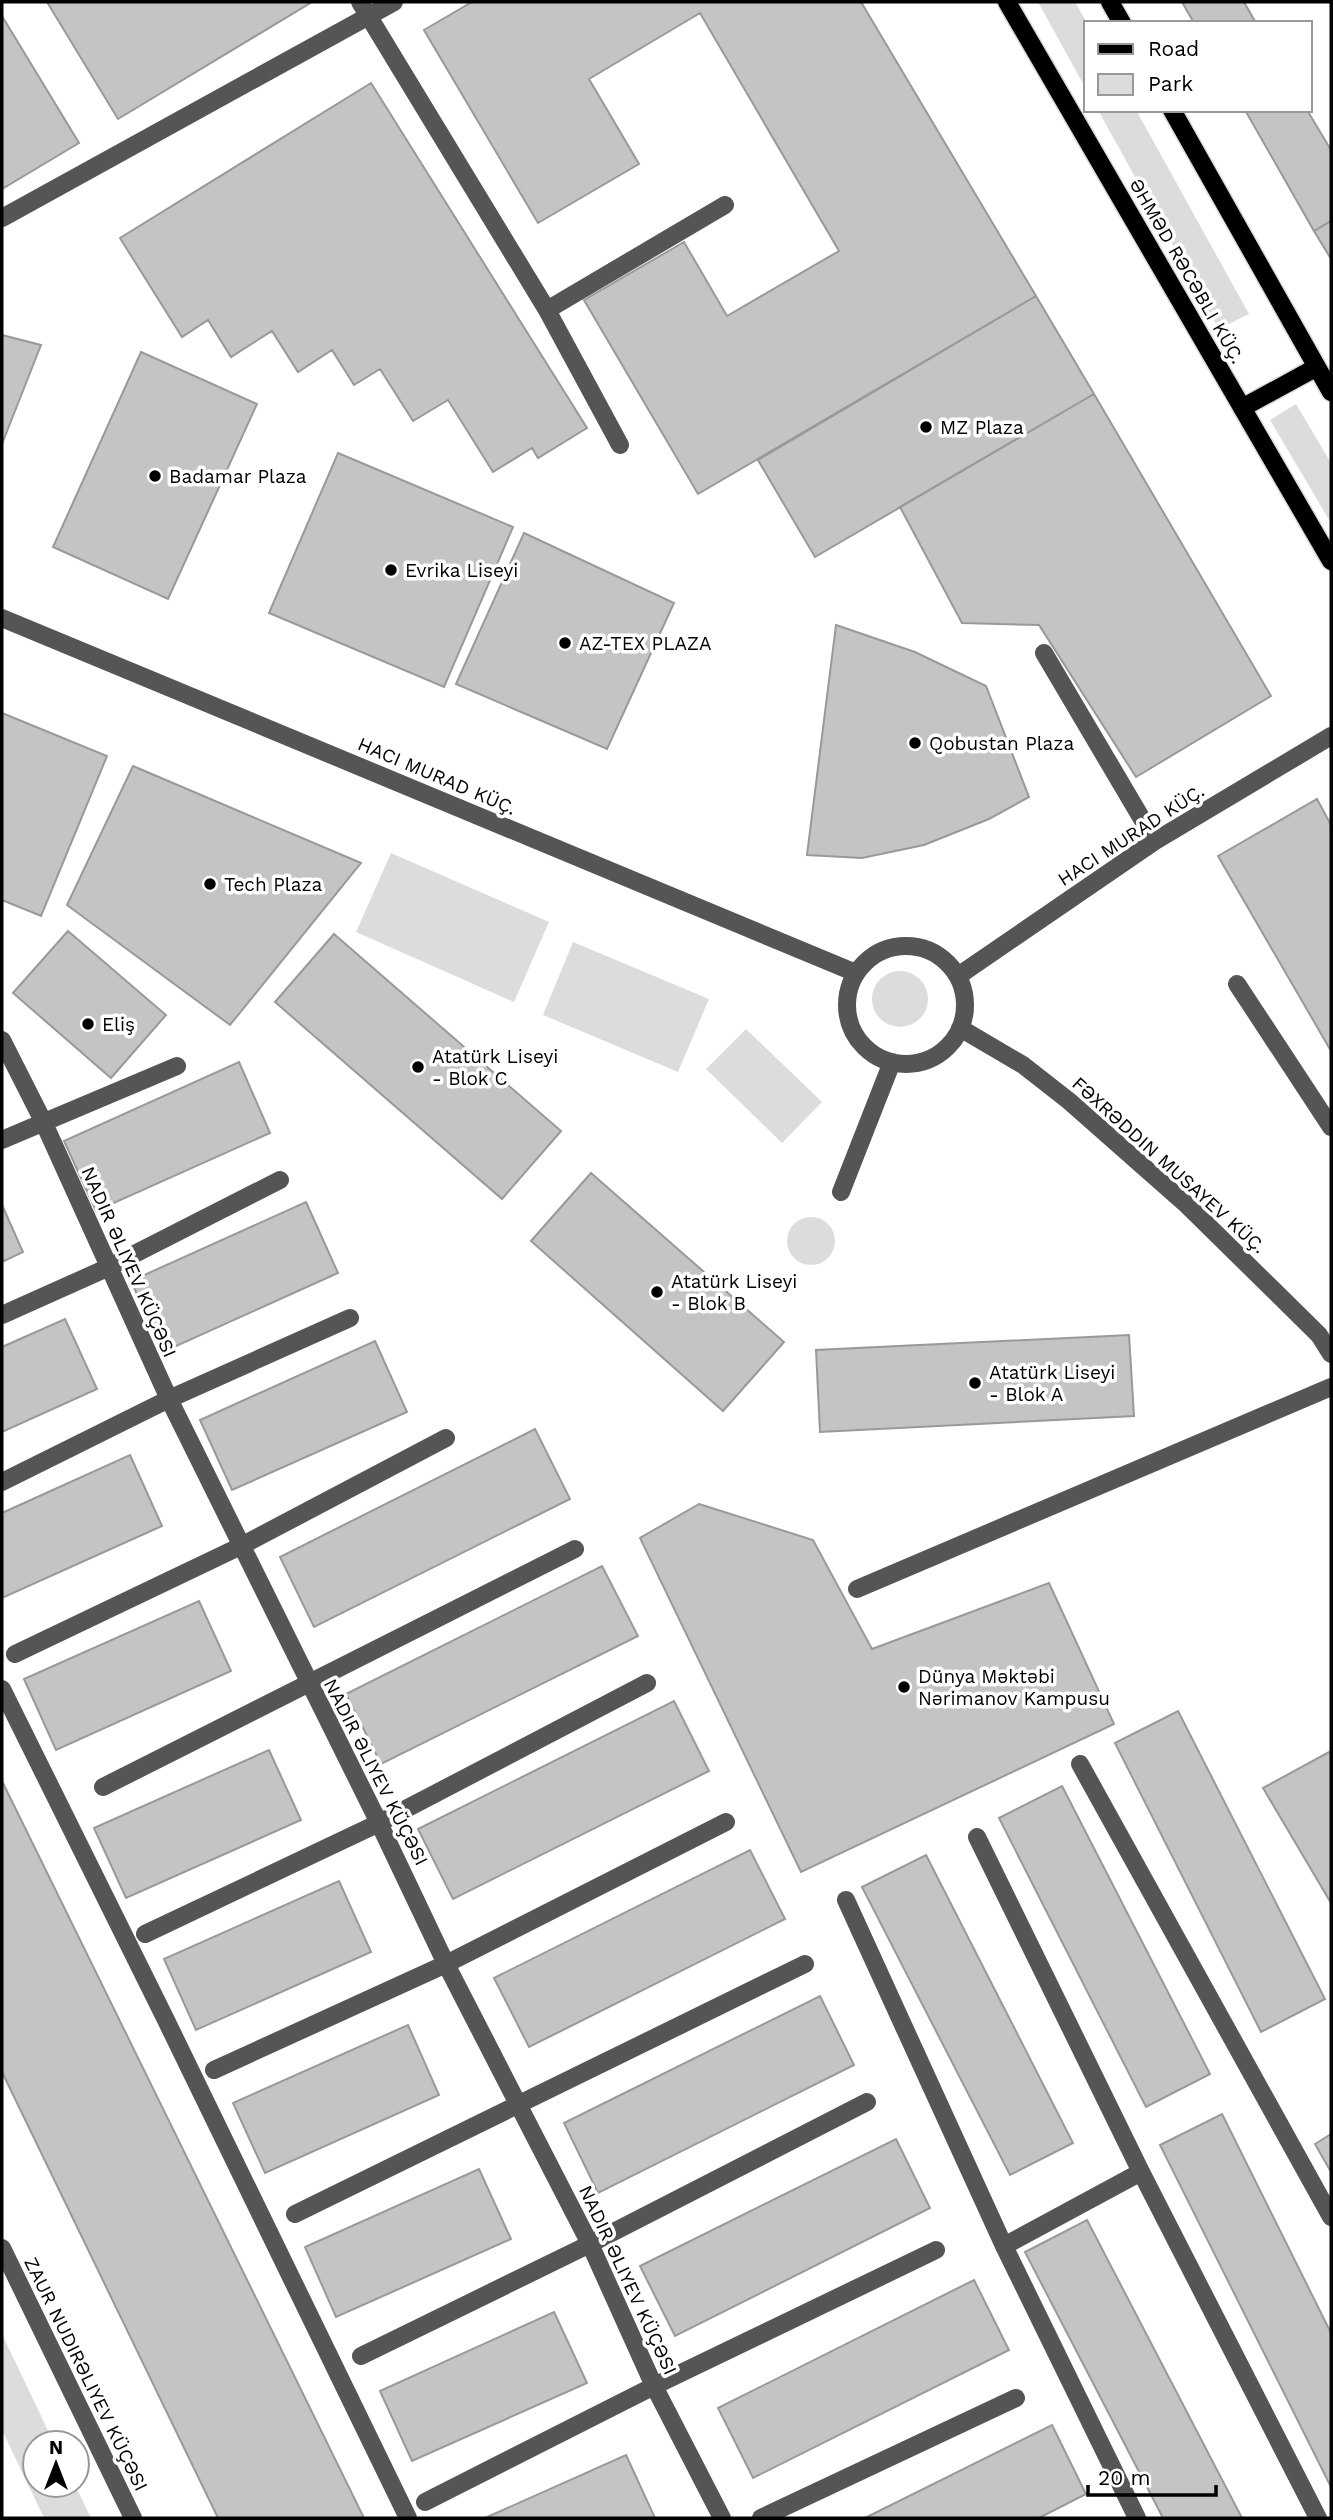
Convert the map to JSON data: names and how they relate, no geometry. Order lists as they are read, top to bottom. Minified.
{"streets":{"main road":["ƏHMƏD RƏCƏBLI KÜÇ."],"street":["FƏXRƏDDIN MUSAYEV KÜÇ.","NADIR ƏLIYEV KÜÇƏSI","ZAUR NUDIRƏLIYEV KÜÇƏSI"]},"places":["MZ Plaza","Badamar Plaza","Evrika Liseyi","AZ-TEX PLAZA","Qobustan Plaza","Tech Plaza","Eliş","Atatürk Liseyi - Blok C","Atatürk Liseyi - Blok B","Atatürk Liseyi - Blok A","Dünya Məktəbi Nərimanov Kampusu"],"legend":["Road","Park"],"scale_bar":"20 m","north":"top"}
